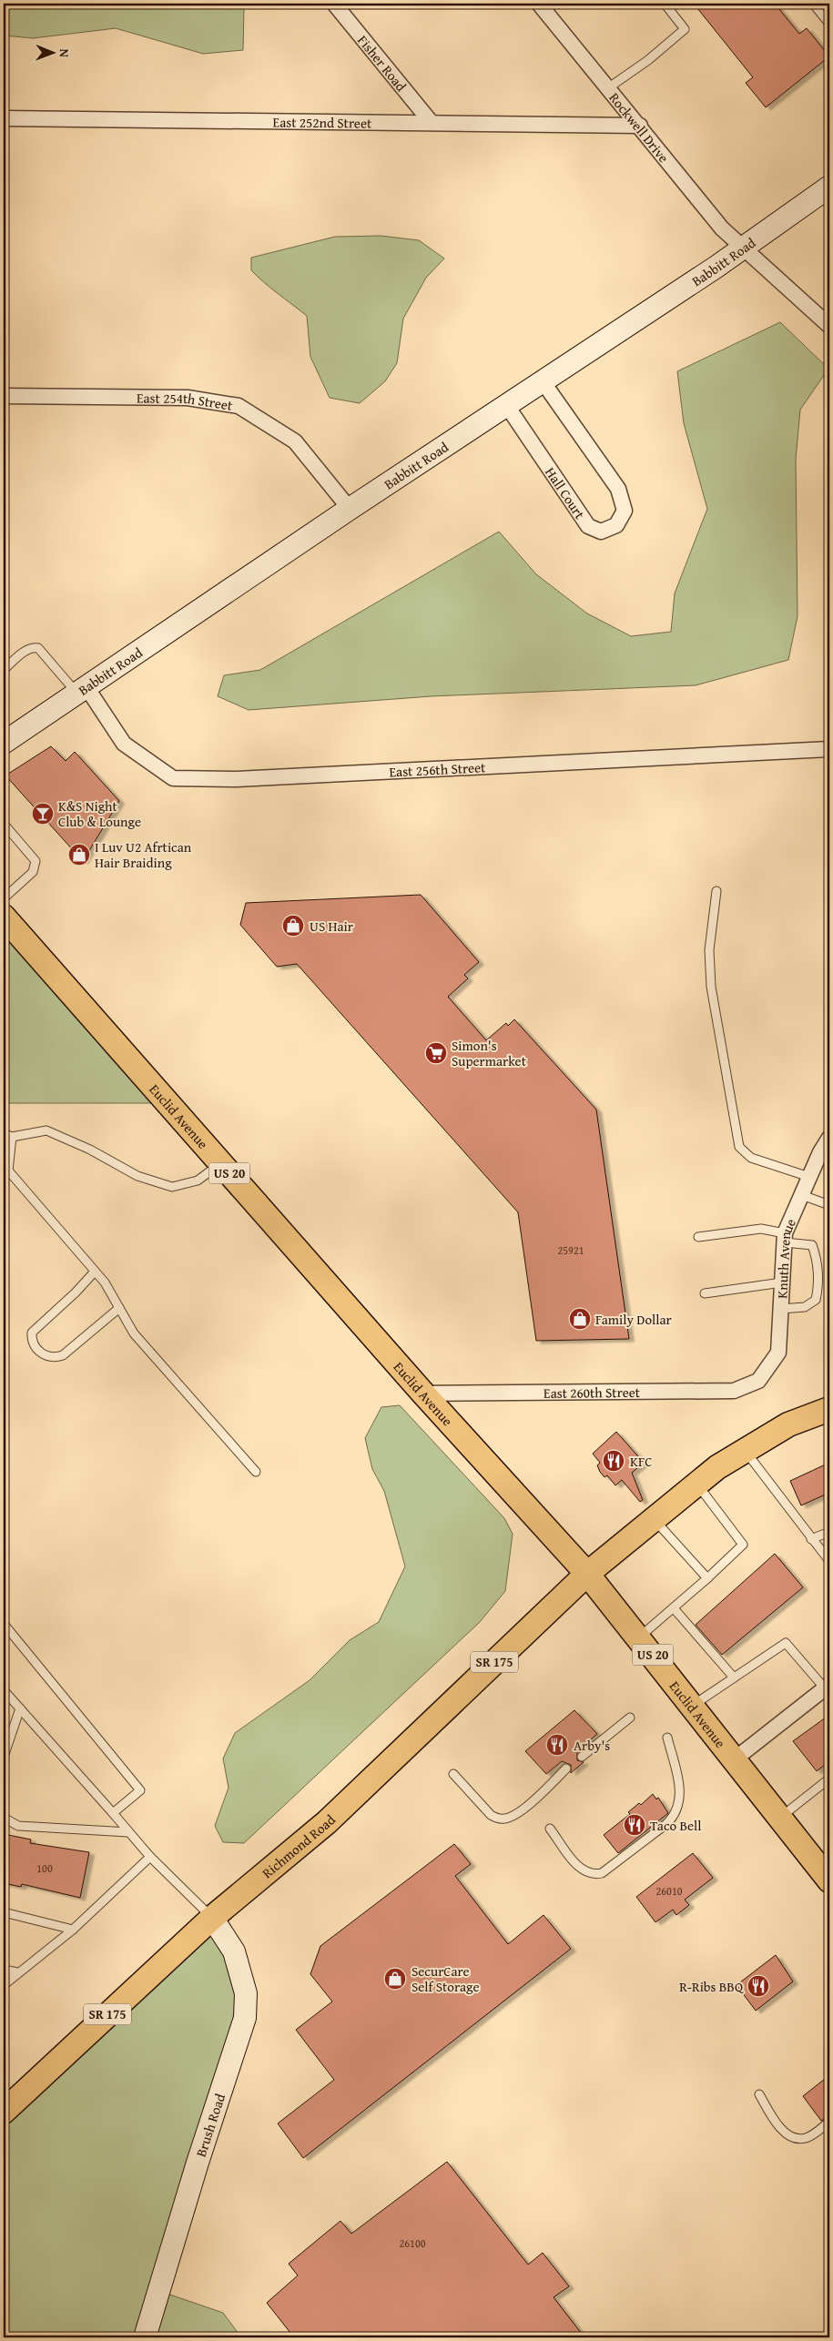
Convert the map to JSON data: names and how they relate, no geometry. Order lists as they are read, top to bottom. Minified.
{"streets":{"main road":["Babbitt Road","Euclid Avenue","US 20","SR 175","Richmond Road","Brush Road"],"street":["Fisher Road","East 252nd Street","Rockwell Drive","East 254th Street","Hall Court","East 256th Street","Knuth Avenue","East 260th Street"]},"crossings":[["Fisher Road","East 252nd Street"],["East 252nd Street","Rockwell Drive"],["Rockwell Drive","Babbitt Road"],["Babbitt Road","East 254th Street"],["Babbitt Road","Hall Court"],["Babbitt Road","East 256th Street"],["Euclid Avenue","East 260th Street"],["Euclid Avenue","SR 175"],["Euclid Avenue","Richmond Road"],["Knuth Avenue","East 260th Street"],["SR 175","Richmond Road"],["Richmond Road","Brush Road"]],"places":{"bar":["K&S Night Club & Lounge"],"shop":["I Luv U2 Afrtican Hair Braiding","US Hair","Family Dollar","SecurCare Self Storage"],"supermarket":["Simon's Supermarket"],"restaurant":["KFC","Arby's","Taco Bell","R-Ribs BBQ"]},"house_numbers":["25921","100","26010","26100"],"north":"right"}
